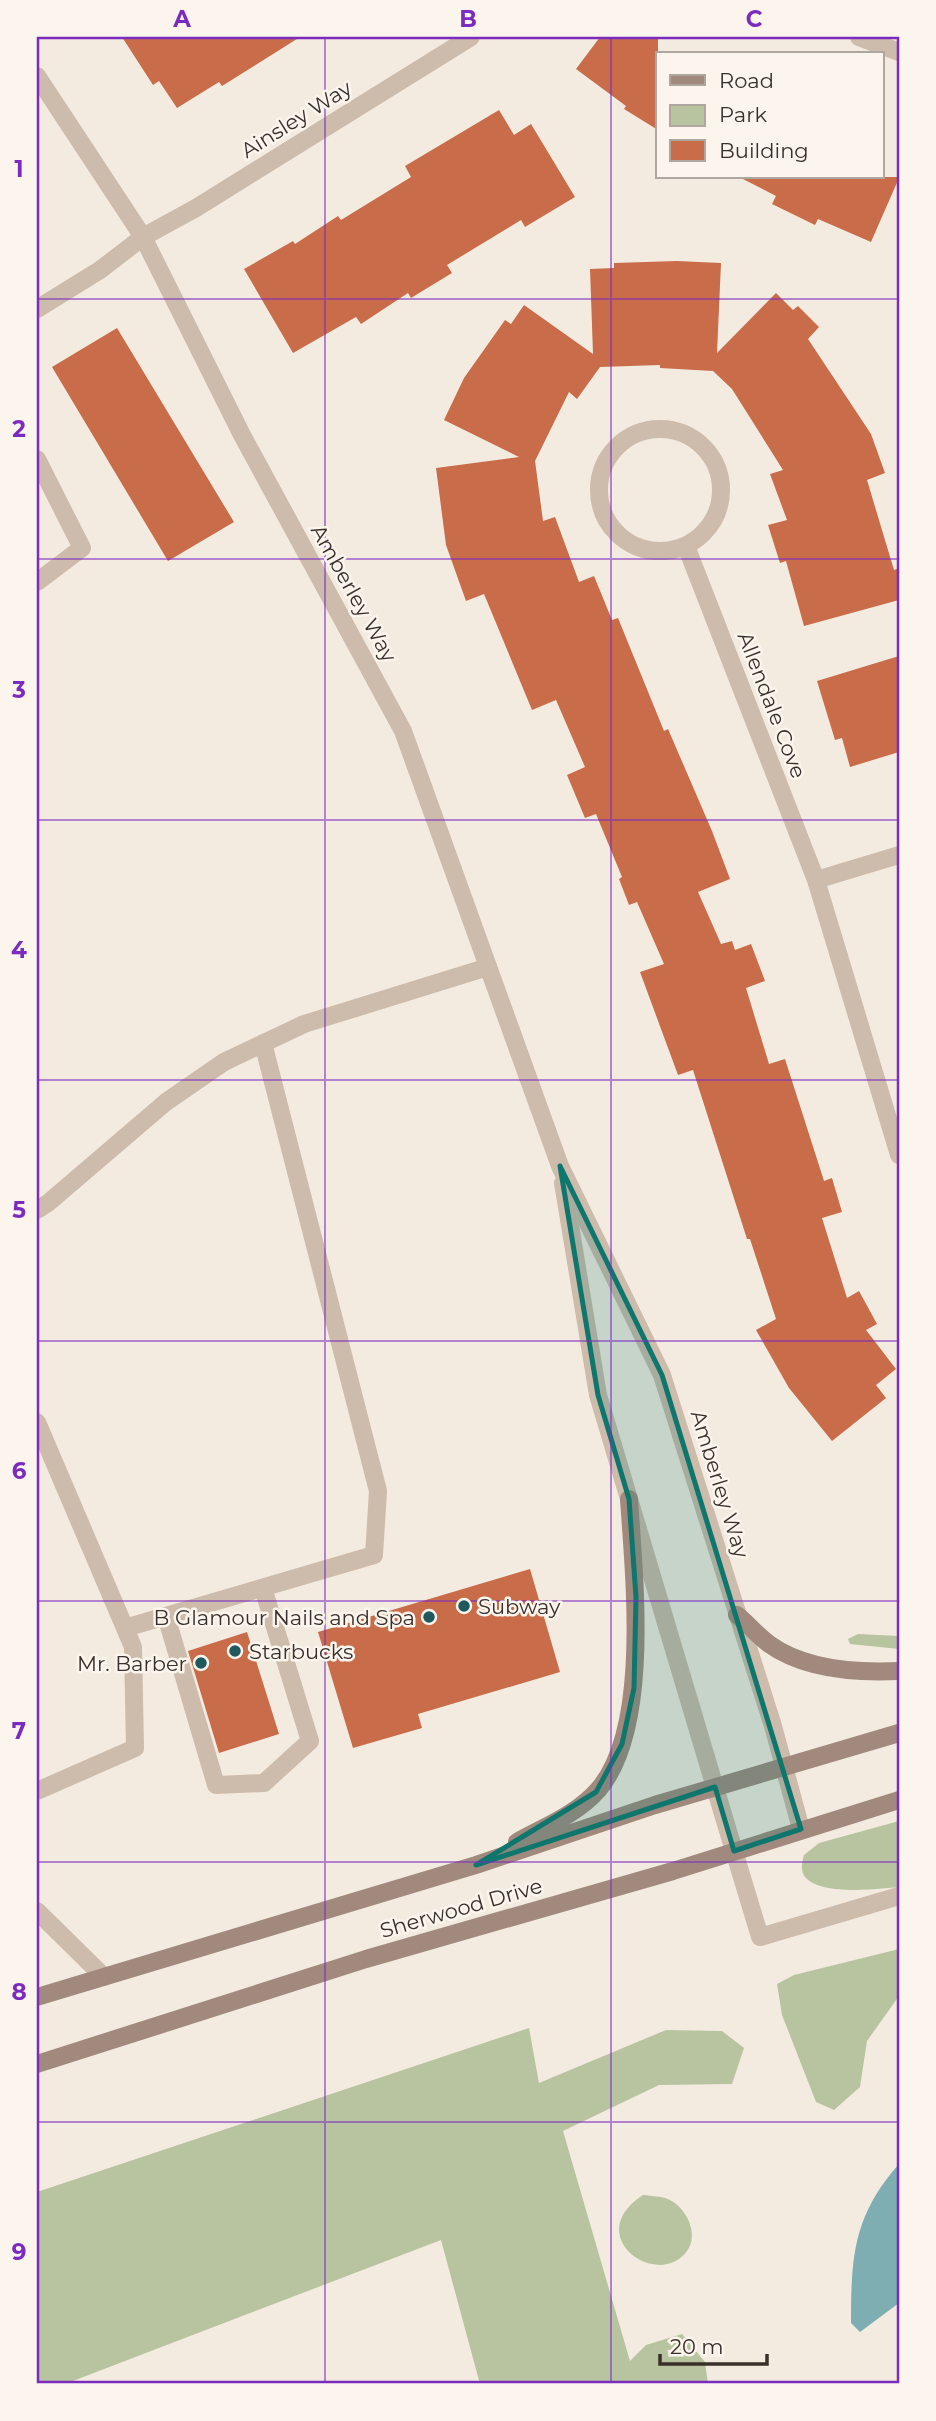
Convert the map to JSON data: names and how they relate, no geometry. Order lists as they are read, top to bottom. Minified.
{"streets":{"main road":["Sherwood Drive"],"street":["Ainsley Way","Amberley Way","Allendale Cove"]},"crossings":[["Ainsley Way","Amberley Way"],["Amberley Way","Sherwood Drive"]],"places":["Subway","B Glamour Nails and Spa","Starbucks","Mr. Barber"],"legend":["Road","Park","Building"],"scale_bar":"20 m","grid":{"columns":["A","B","C"],"rows":["1","2","3","4","5","6","7","8","9"]}}
